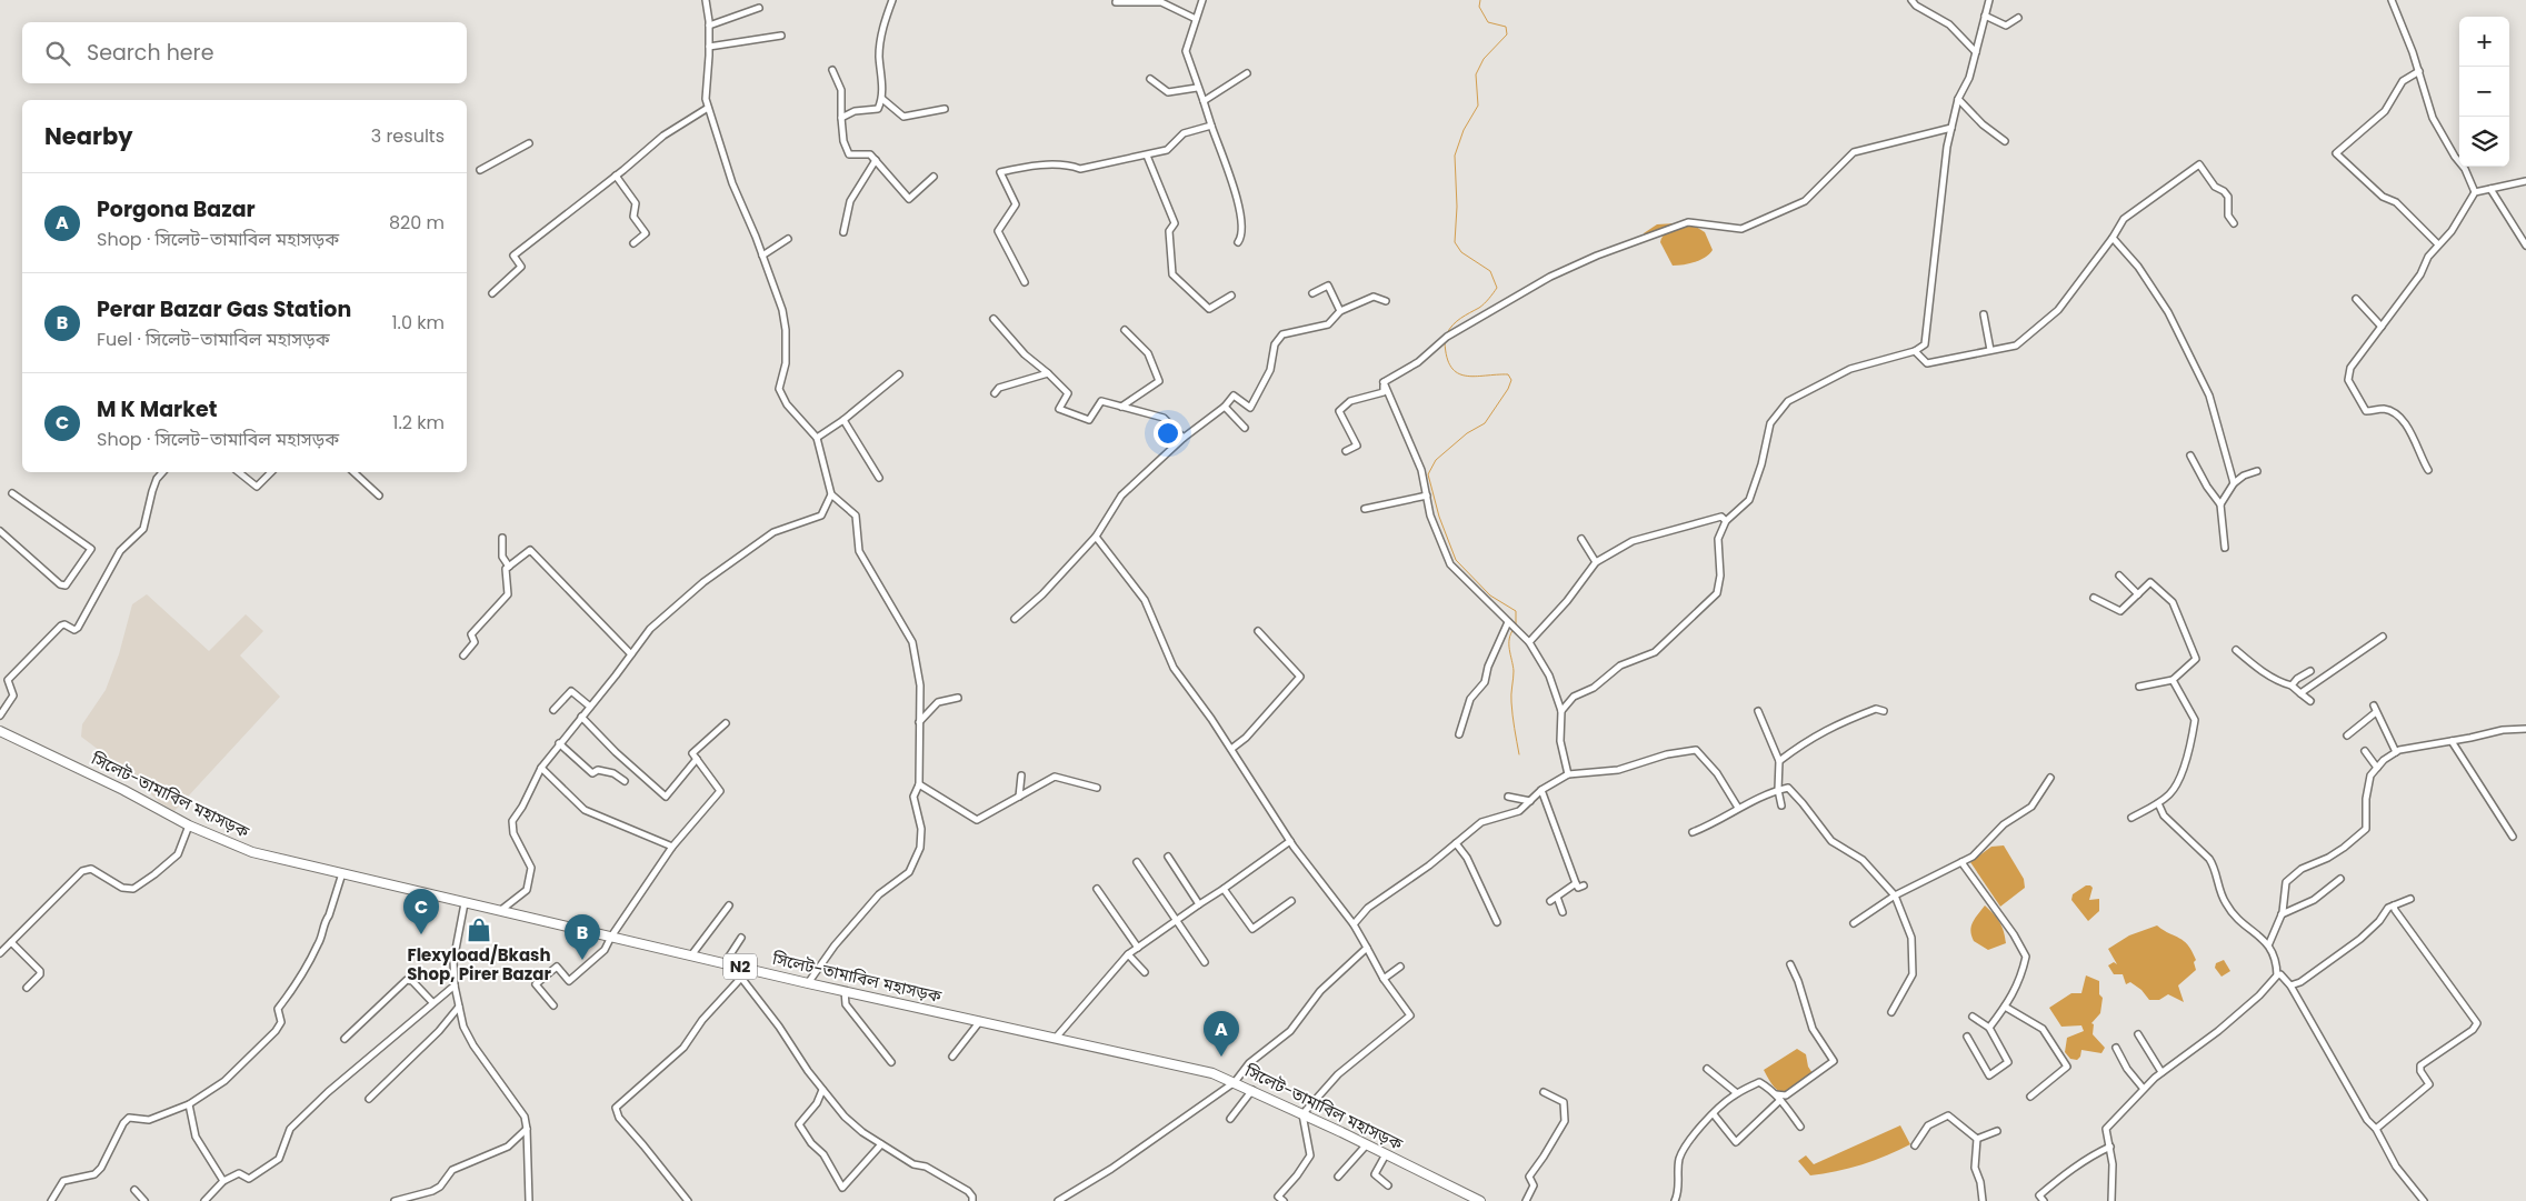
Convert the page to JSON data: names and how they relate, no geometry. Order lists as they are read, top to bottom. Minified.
{"streets":{"highway":["সিলেট-তামাবিল মহাসড়ক","N2"]},"places":{"shop":["Flexyload/Bkash Shop, Pirer Bazar"]},"page":{"map_buttons":["+","−"],"search":"Search here","heading":["Nearby","3 results"],"list":[{"mark":"A","name":"Porgona Bazar","note":"Shop · সিলেট-তামাবিল মহাসড়ক","value":"820 m"},{"mark":"B","name":"Perar Bazar Gas Station","note":"Fuel · সিলেট-তামাবিল মহাসড়ক","value":"1.0 km"},{"mark":"C","name":"M K Market","note":"Shop · সিলেট-তামাবিল মহাসড়ক","value":"1.2 km"}],"pins":["C","B","A"]}}
